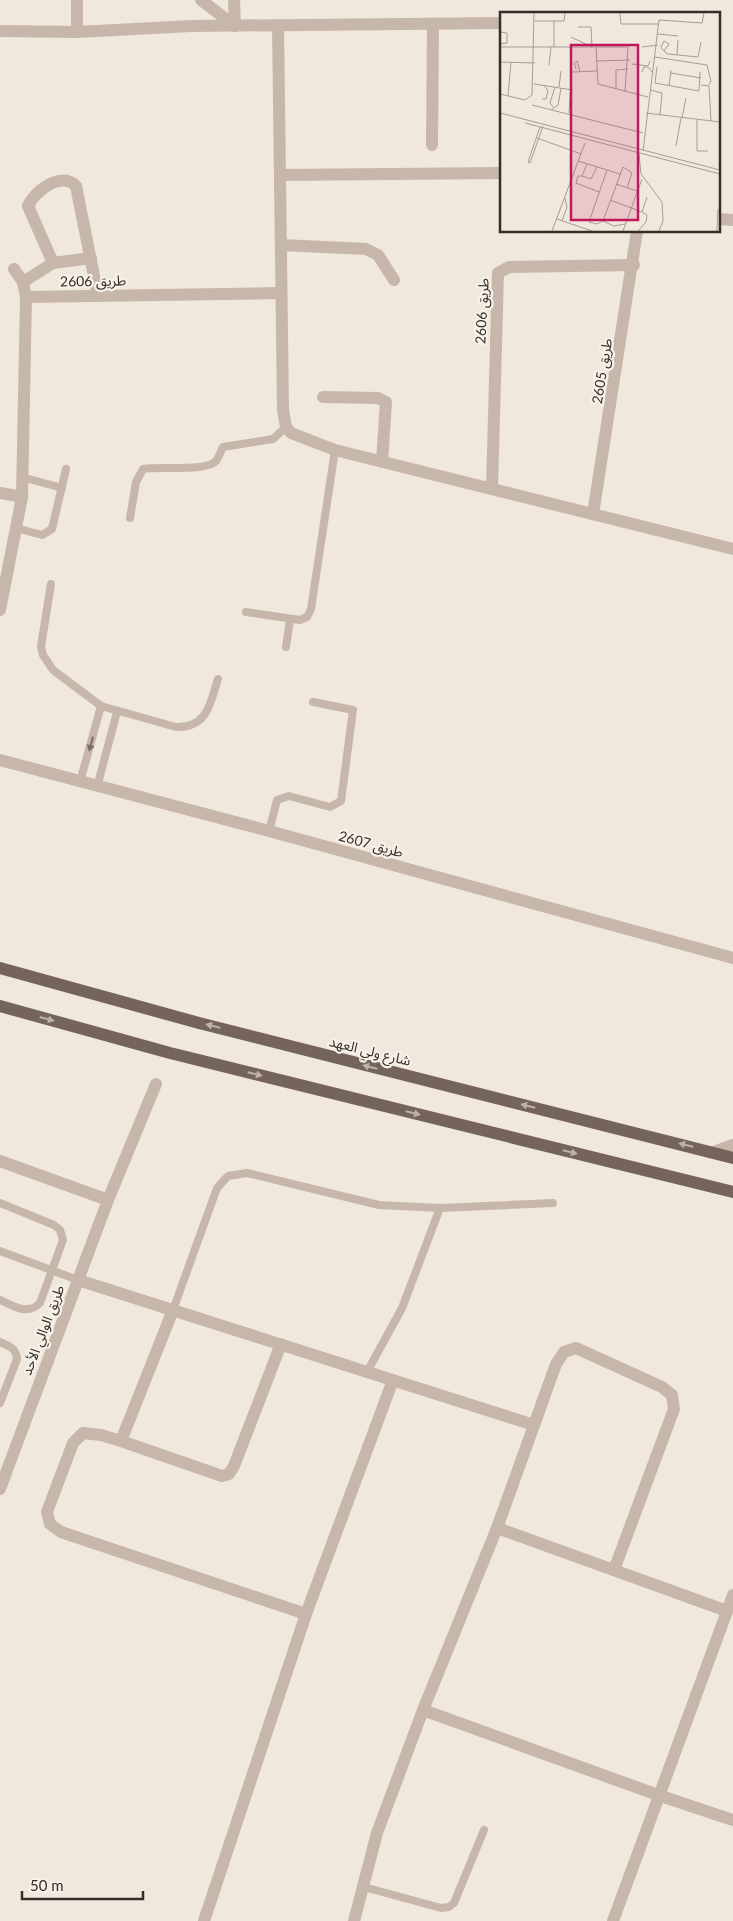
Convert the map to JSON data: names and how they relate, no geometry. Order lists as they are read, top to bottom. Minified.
{"streets":{"main road":["شارع ولي العهد"],"street":["طريق 2606","طريق 2605","طريق 2607","طريق الوالي الأحد"]},"crossings":[["طريق 2606","طريق 2605"]],"scale_bar":"50 m"}
